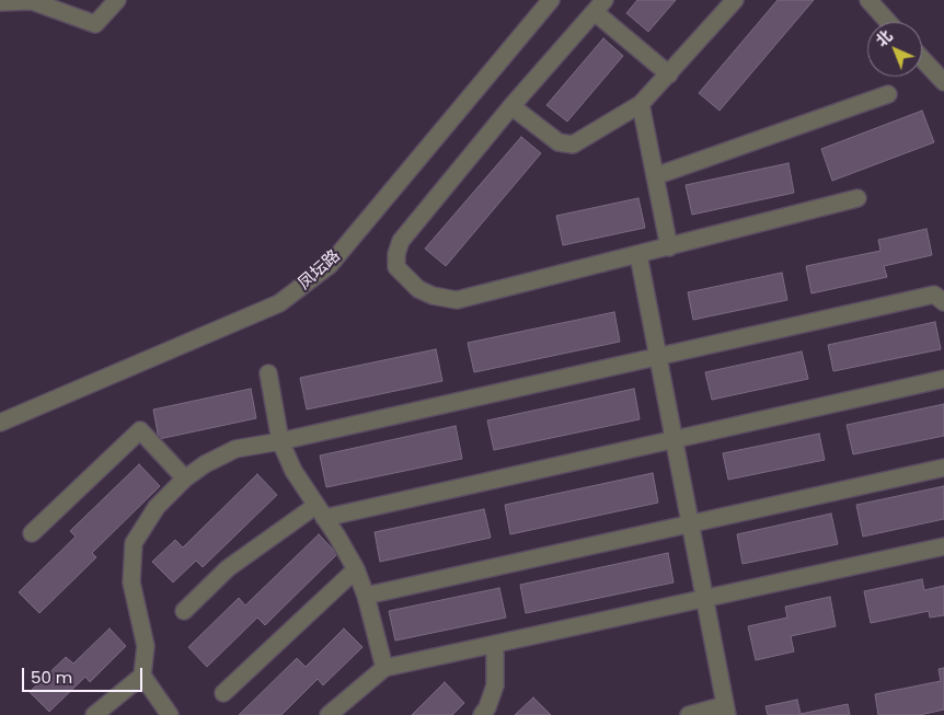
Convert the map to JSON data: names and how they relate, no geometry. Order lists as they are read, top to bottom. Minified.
{"streets":{"street":["凤坛路"]},"scale_bar":"50 m","north":"top left"}
